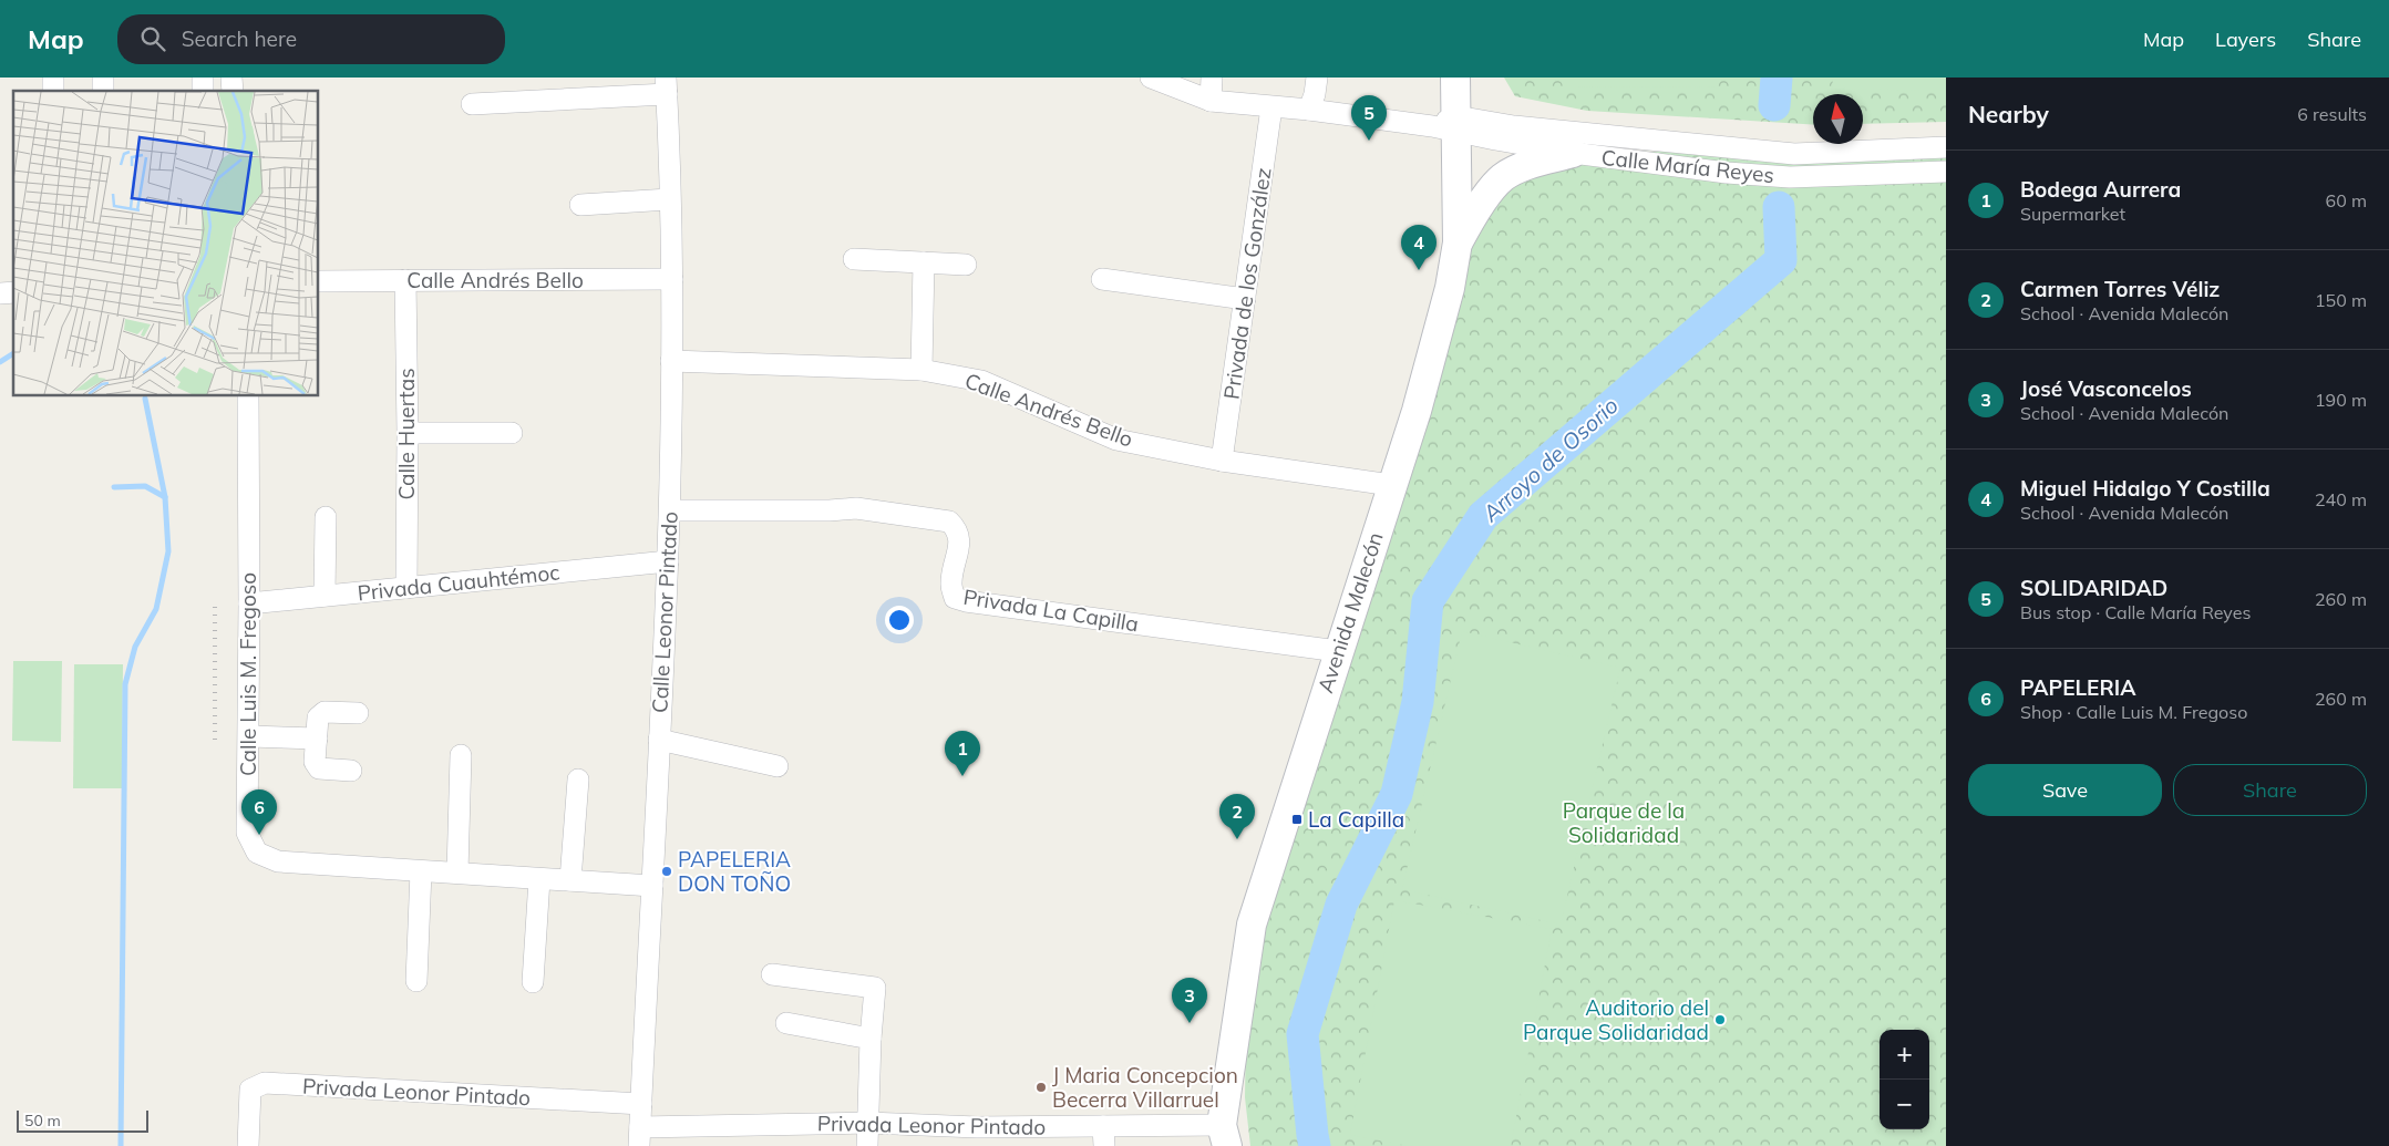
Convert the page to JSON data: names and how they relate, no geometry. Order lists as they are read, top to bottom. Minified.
{"streets":{"street":["Calle María Reyes","Calle Andrés Bello","Privada de los González","Calle Huertas","Privada Cuauhtémoc","Privada La Capilla","Calle Leonor Pintado","Avenida Malecón","Calle Luis M. Fregoso","Privada Leonor Pintado"]},"crossings":[["Calle María Reyes","Privada de los González"],["Calle María Reyes","Avenida Malecón"],["Calle Andrés Bello","Privada de los González"],["Calle Andrés Bello","Calle Huertas"],["Calle Andrés Bello","Calle Leonor Pintado"],["Calle Andrés Bello","Avenida Malecón"],["Calle Huertas","Privada Cuauhtémoc"],["Privada Cuauhtémoc","Calle Leonor Pintado"],["Privada Cuauhtémoc","Calle Luis M. Fregoso"],["Privada La Capilla","Calle Leonor Pintado"],["Privada La Capilla","Avenida Malecón"],["Calle Leonor Pintado","Calle Luis M. Fregoso"],["Calle Leonor Pintado","Privada Leonor Pintado"],["Avenida Malecón","Privada Leonor Pintado"]],"water":["Arroyo de Osorio"],"parks":["Parque de la Solidaridad"],"places":{"transit":["La Capilla"],"other":["PAPELERIA DON TOÑO","Auditorio del Parque Solidaridad","J Maria Concepcion Becerra Villarruel"]},"scale_bar":"50 m","north":"top","page":{"header":"Map","search":"Search here","nav":["Map","Layers","Share"],"heading":["Nearby","6 results"],"pins":["5","4","1","6","2","3"],"list":[{"mark":"1","name":"Bodega Aurrera","note":"Supermarket","value":"60 m"},{"mark":"2","name":"Carmen Torres Véliz","note":"School · Avenida Malecón","value":"150 m"},{"mark":"3","name":"José Vasconcelos","note":"School · Avenida Malecón","value":"190 m"},{"mark":"4","name":"Miguel Hidalgo Y Costilla","note":"School · Avenida Malecón","value":"240 m"},{"mark":"5","name":"SOLIDARIDAD","note":"Bus stop · Calle María Reyes","value":"260 m"},{"mark":"6","name":"PAPELERIA","note":"Shop · Calle Luis M. Fregoso","value":"260 m"}],"buttons":["Save","Share"],"map_buttons":["+","−"],"scale":"50 m"}}
